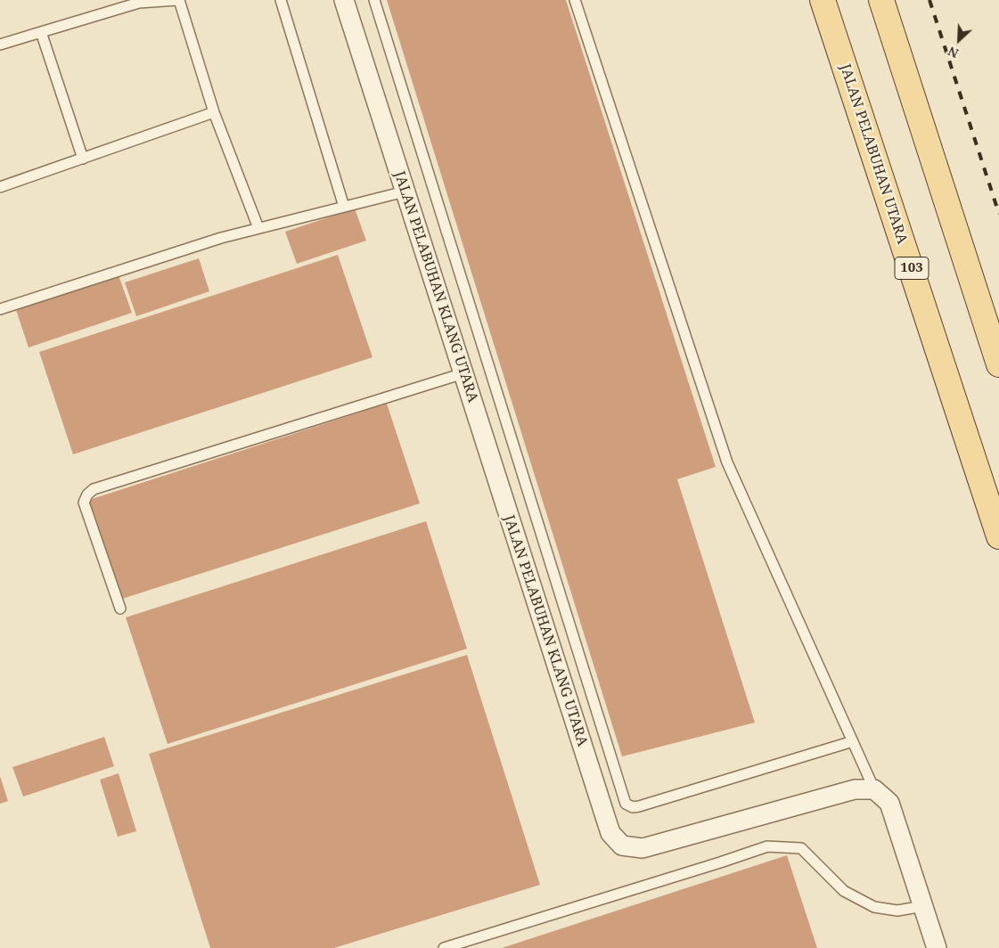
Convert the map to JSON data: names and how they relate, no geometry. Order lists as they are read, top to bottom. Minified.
{"streets":{"main road":["JALAN PELABUHAN UTARA","103"],"street":["JALAN PELABUHAN KLANG UTARA"]},"north":"bottom left"}
